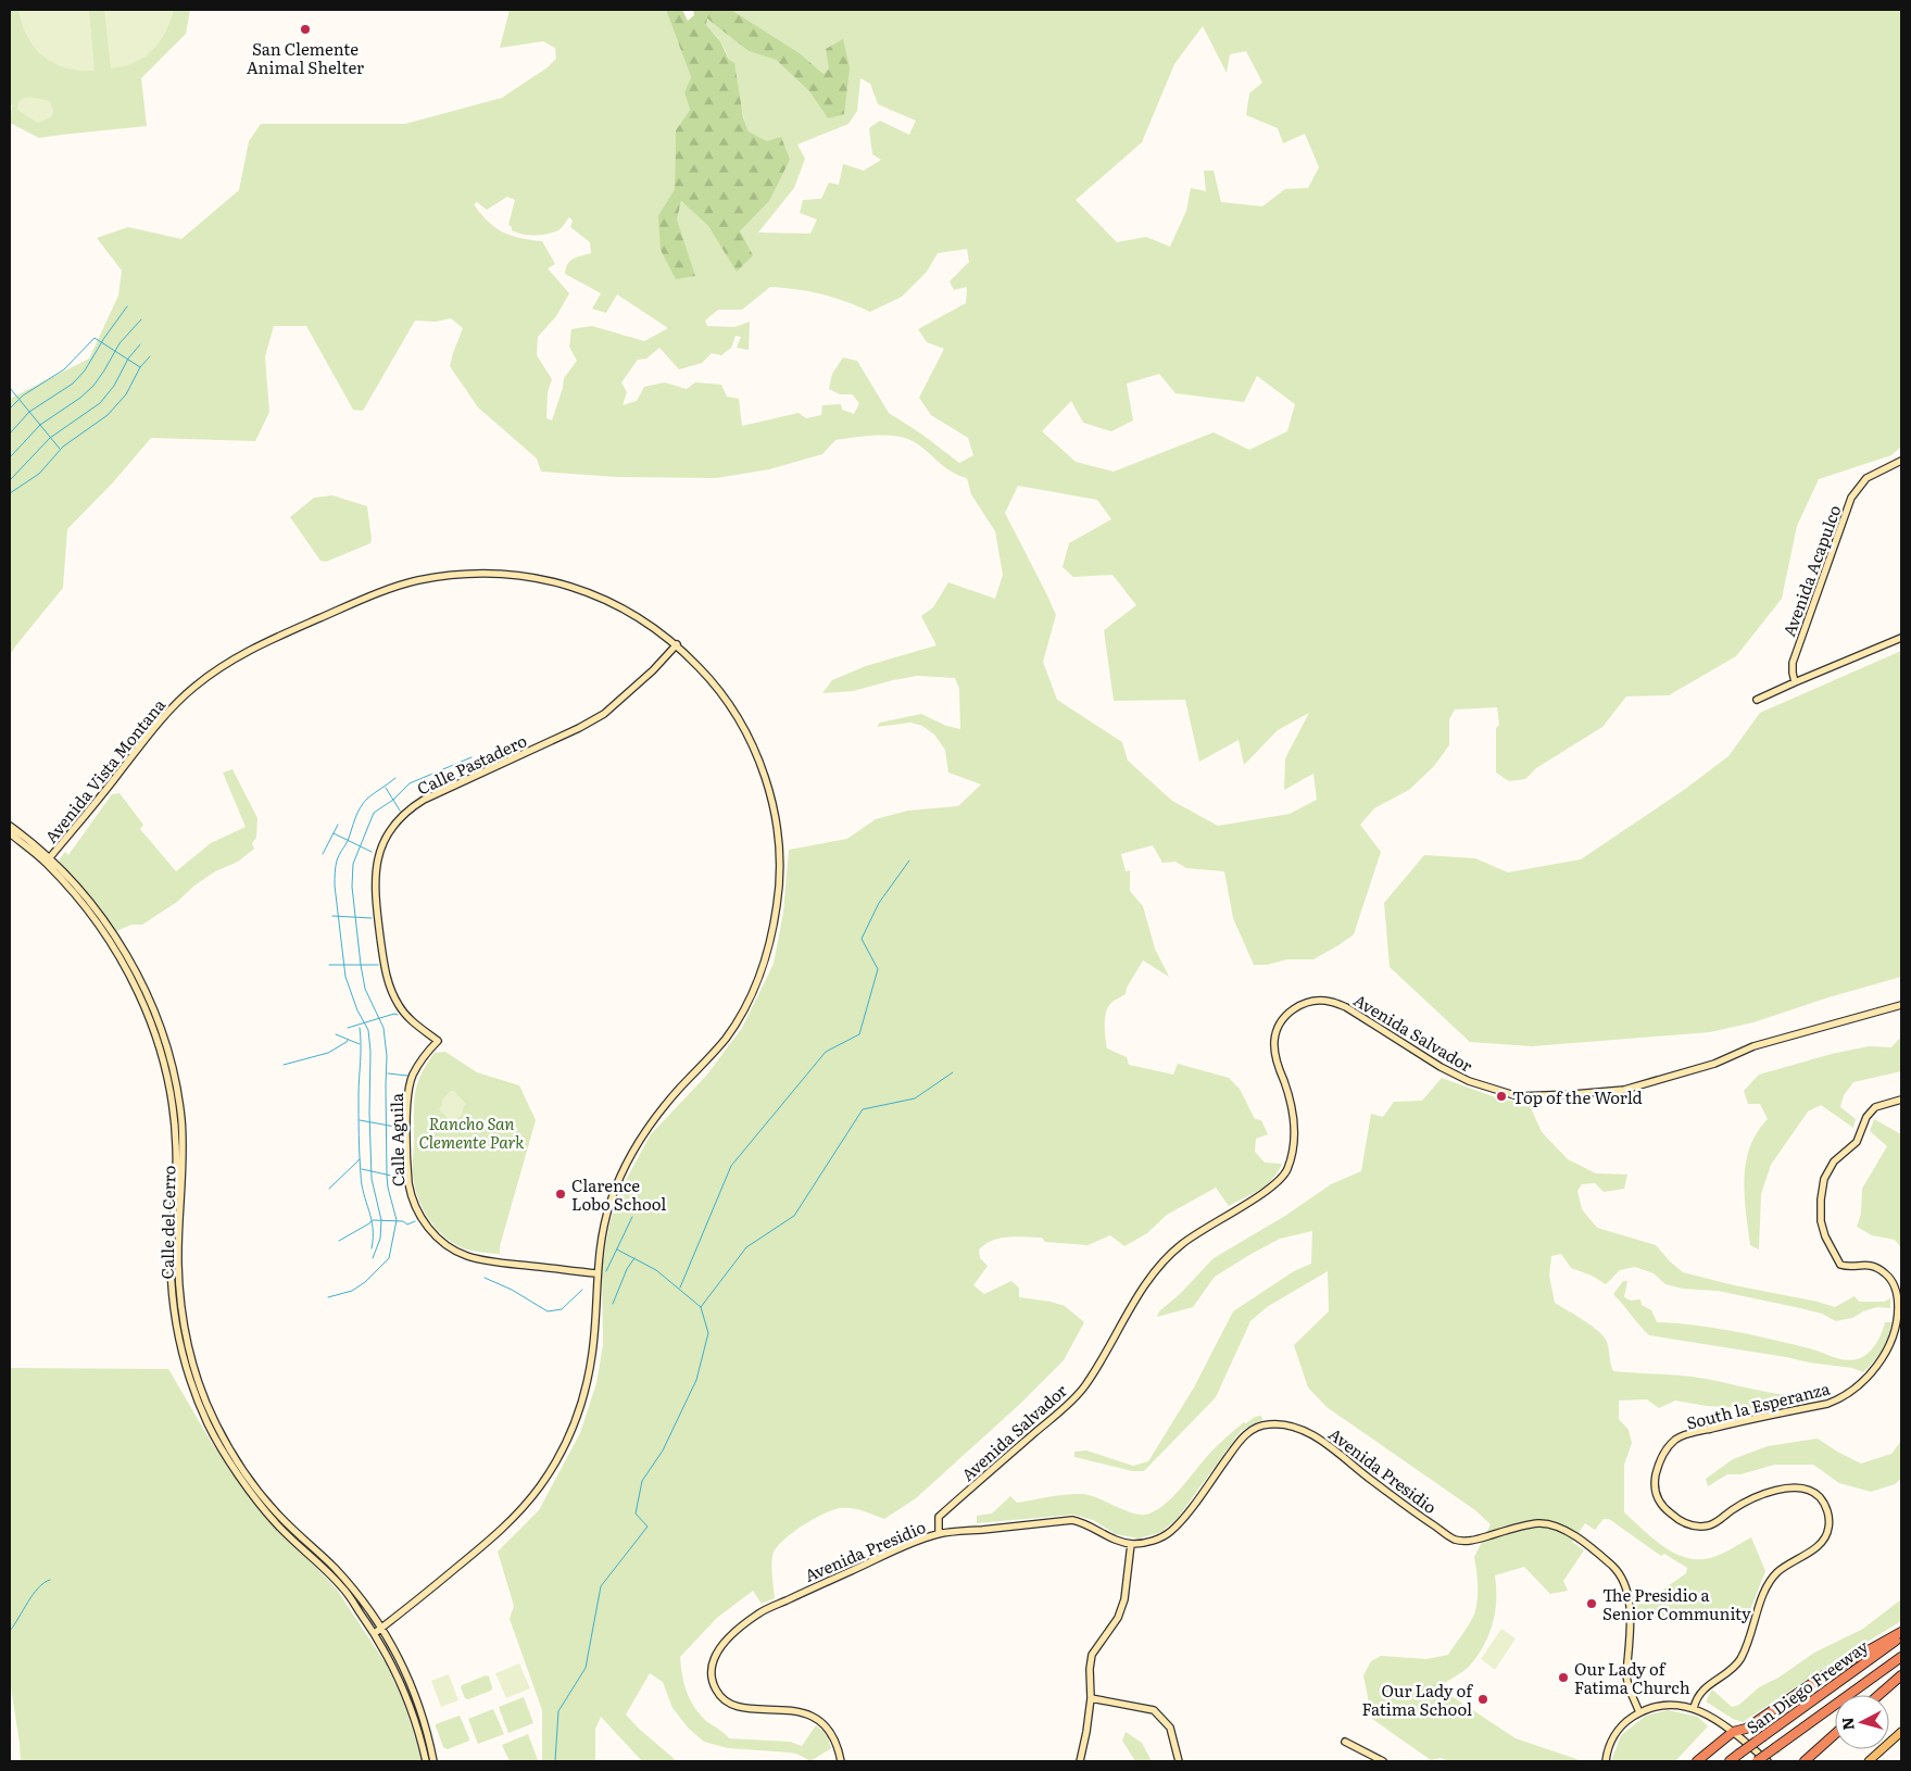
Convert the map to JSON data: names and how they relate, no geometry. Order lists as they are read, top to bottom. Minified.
{"streets":{"highway":["San Diego Freeway"],"street":["Avenida Acapulco","Calle Pastadero","Avenida Vista Montana","Avenida Salvador","Calle Aguila","Calle del Cerro","South la Esperanza","Avenida Presidio"]},"crossings":[["Calle Pastadero","Avenida Vista Montana"],["Calle Pastadero","Calle Aguila"],["Avenida Vista Montana","Calle Aguila"],["Avenida Vista Montana","Calle del Cerro"],["Avenida Salvador","Avenida Presidio"]],"parks":["Rancho San Clemente Park"],"places":["San Clemente Animal Shelter","Top of the World","Clarence Lobo School","The Presidio a Senior Community","Our Lady of Fatima Church","Our Lady of Fatima School"],"north":"left"}
